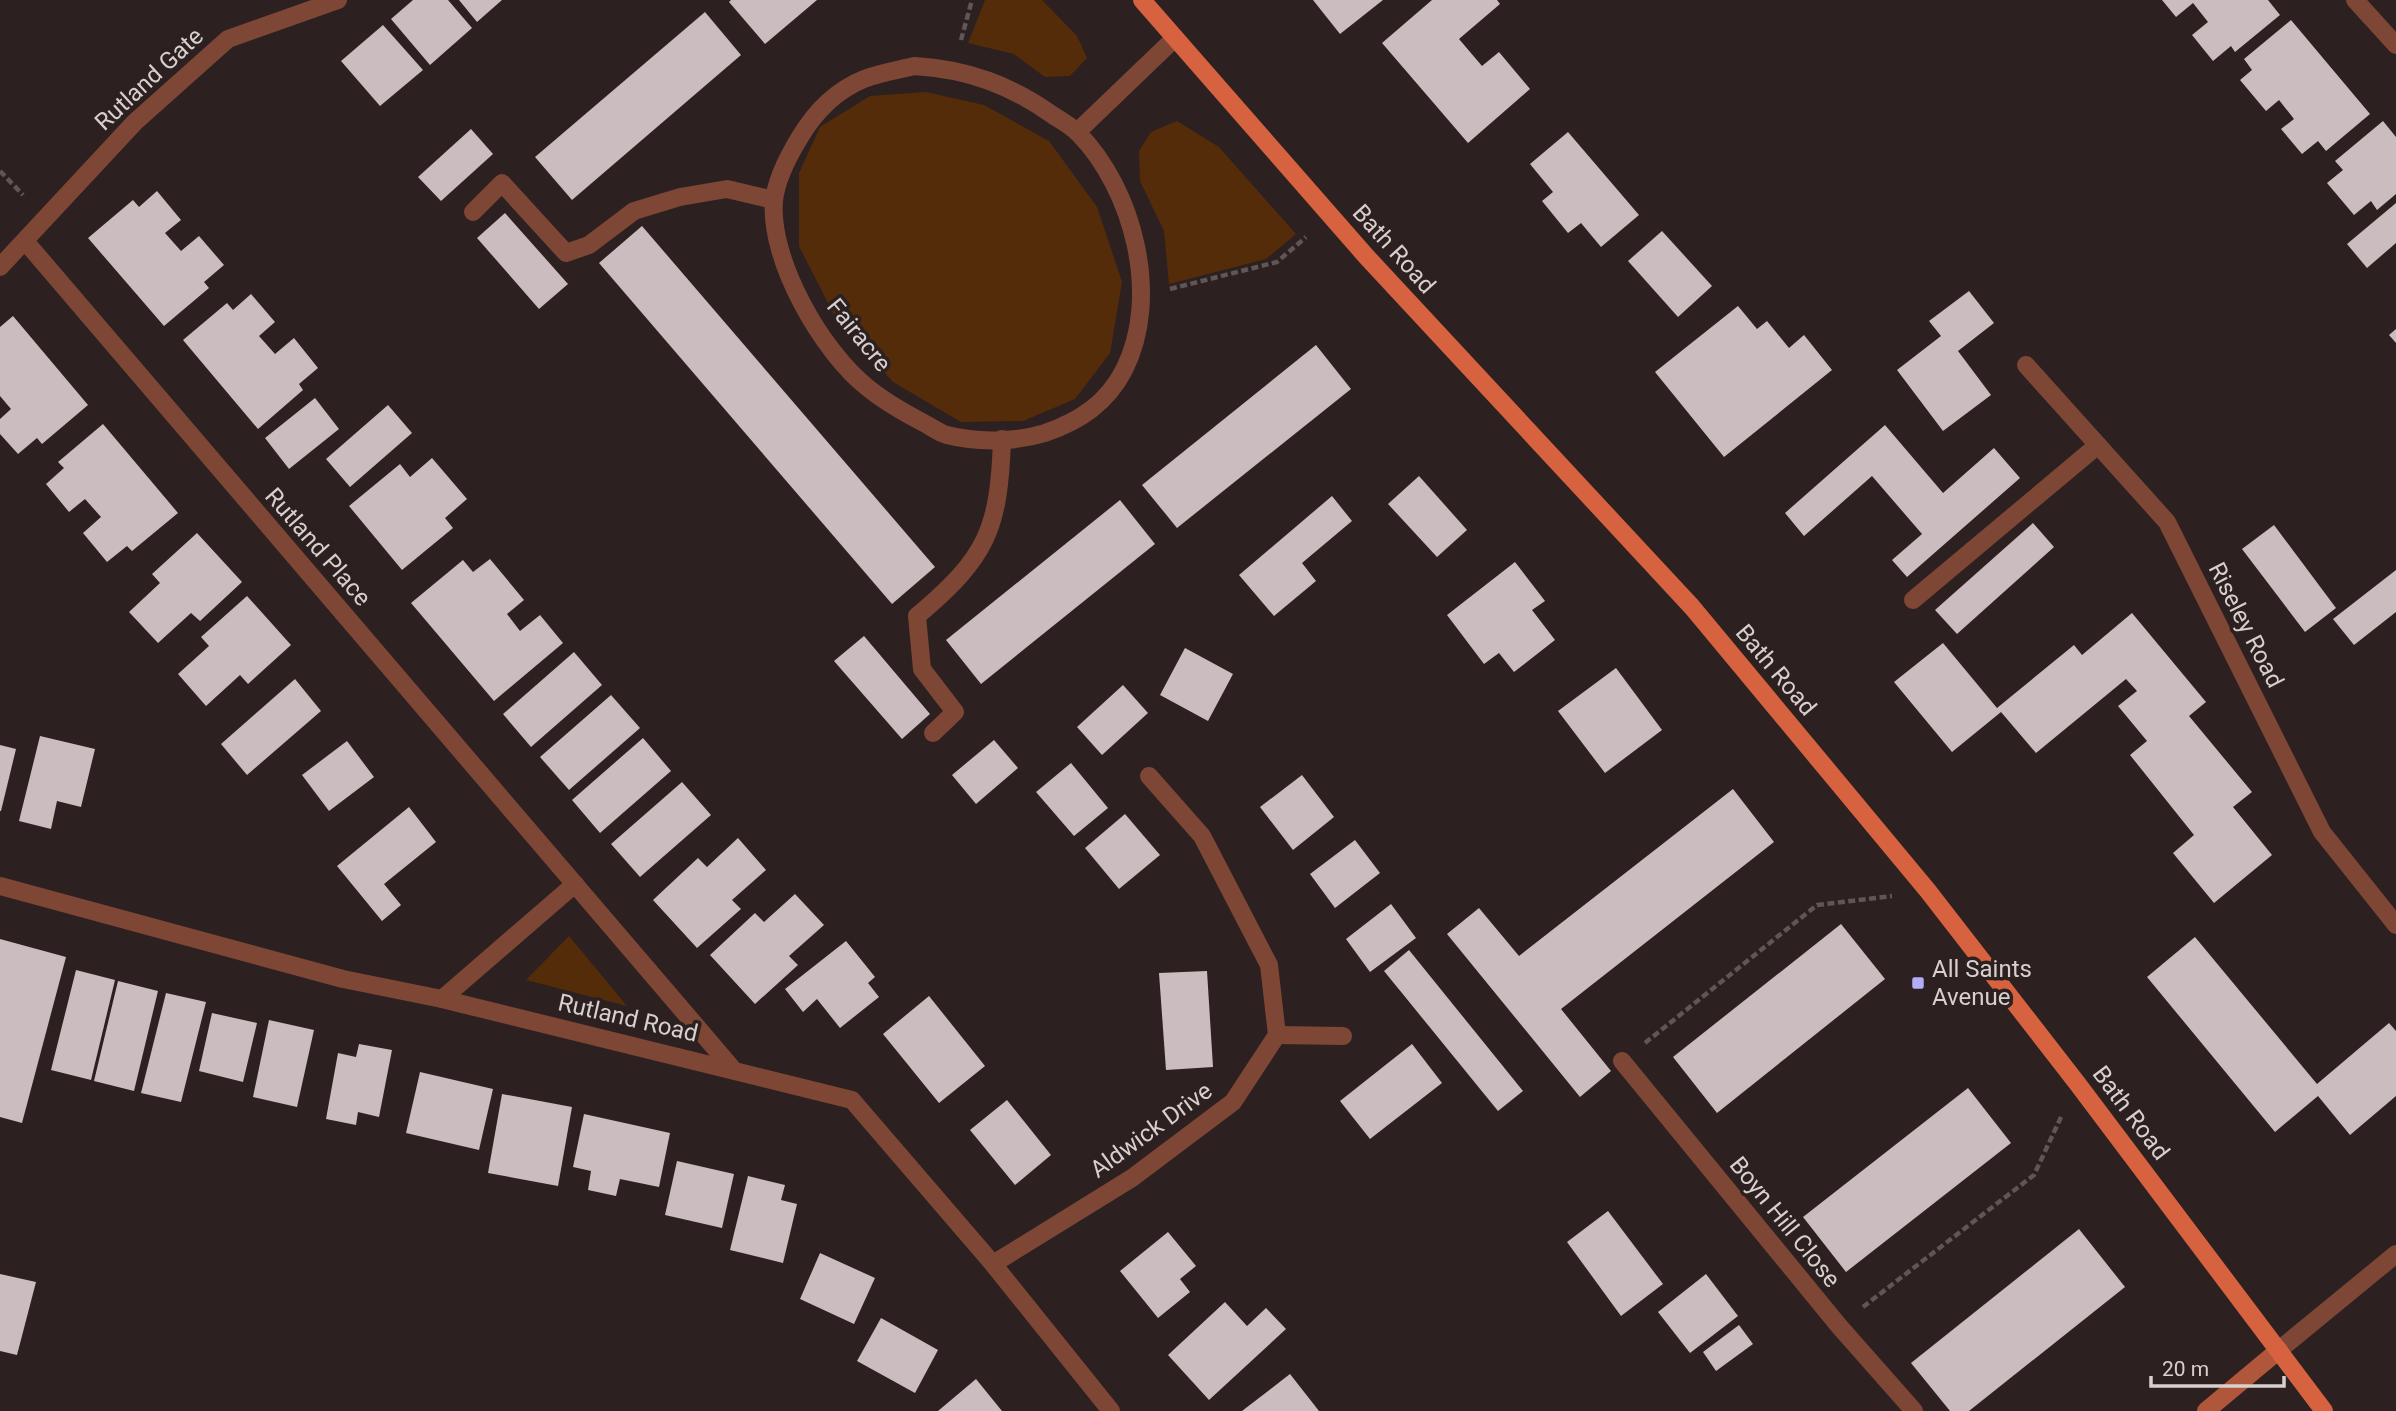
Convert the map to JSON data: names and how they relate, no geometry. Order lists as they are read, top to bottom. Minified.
{"streets":{"main road":["Bath Road"],"street":["Rutland Gate","Fairacre","Rutland Place","Riseley Road","Rutland Road","Aldwick Drive","Boyn Hill Close"]},"crossings":[["Rutland Gate","Rutland Place"],["Rutland Place","Rutland Road"],["Rutland Road","Aldwick Drive"]],"places":{"transit":["All Saints Avenue"]},"scale_bar":"20 m"}
